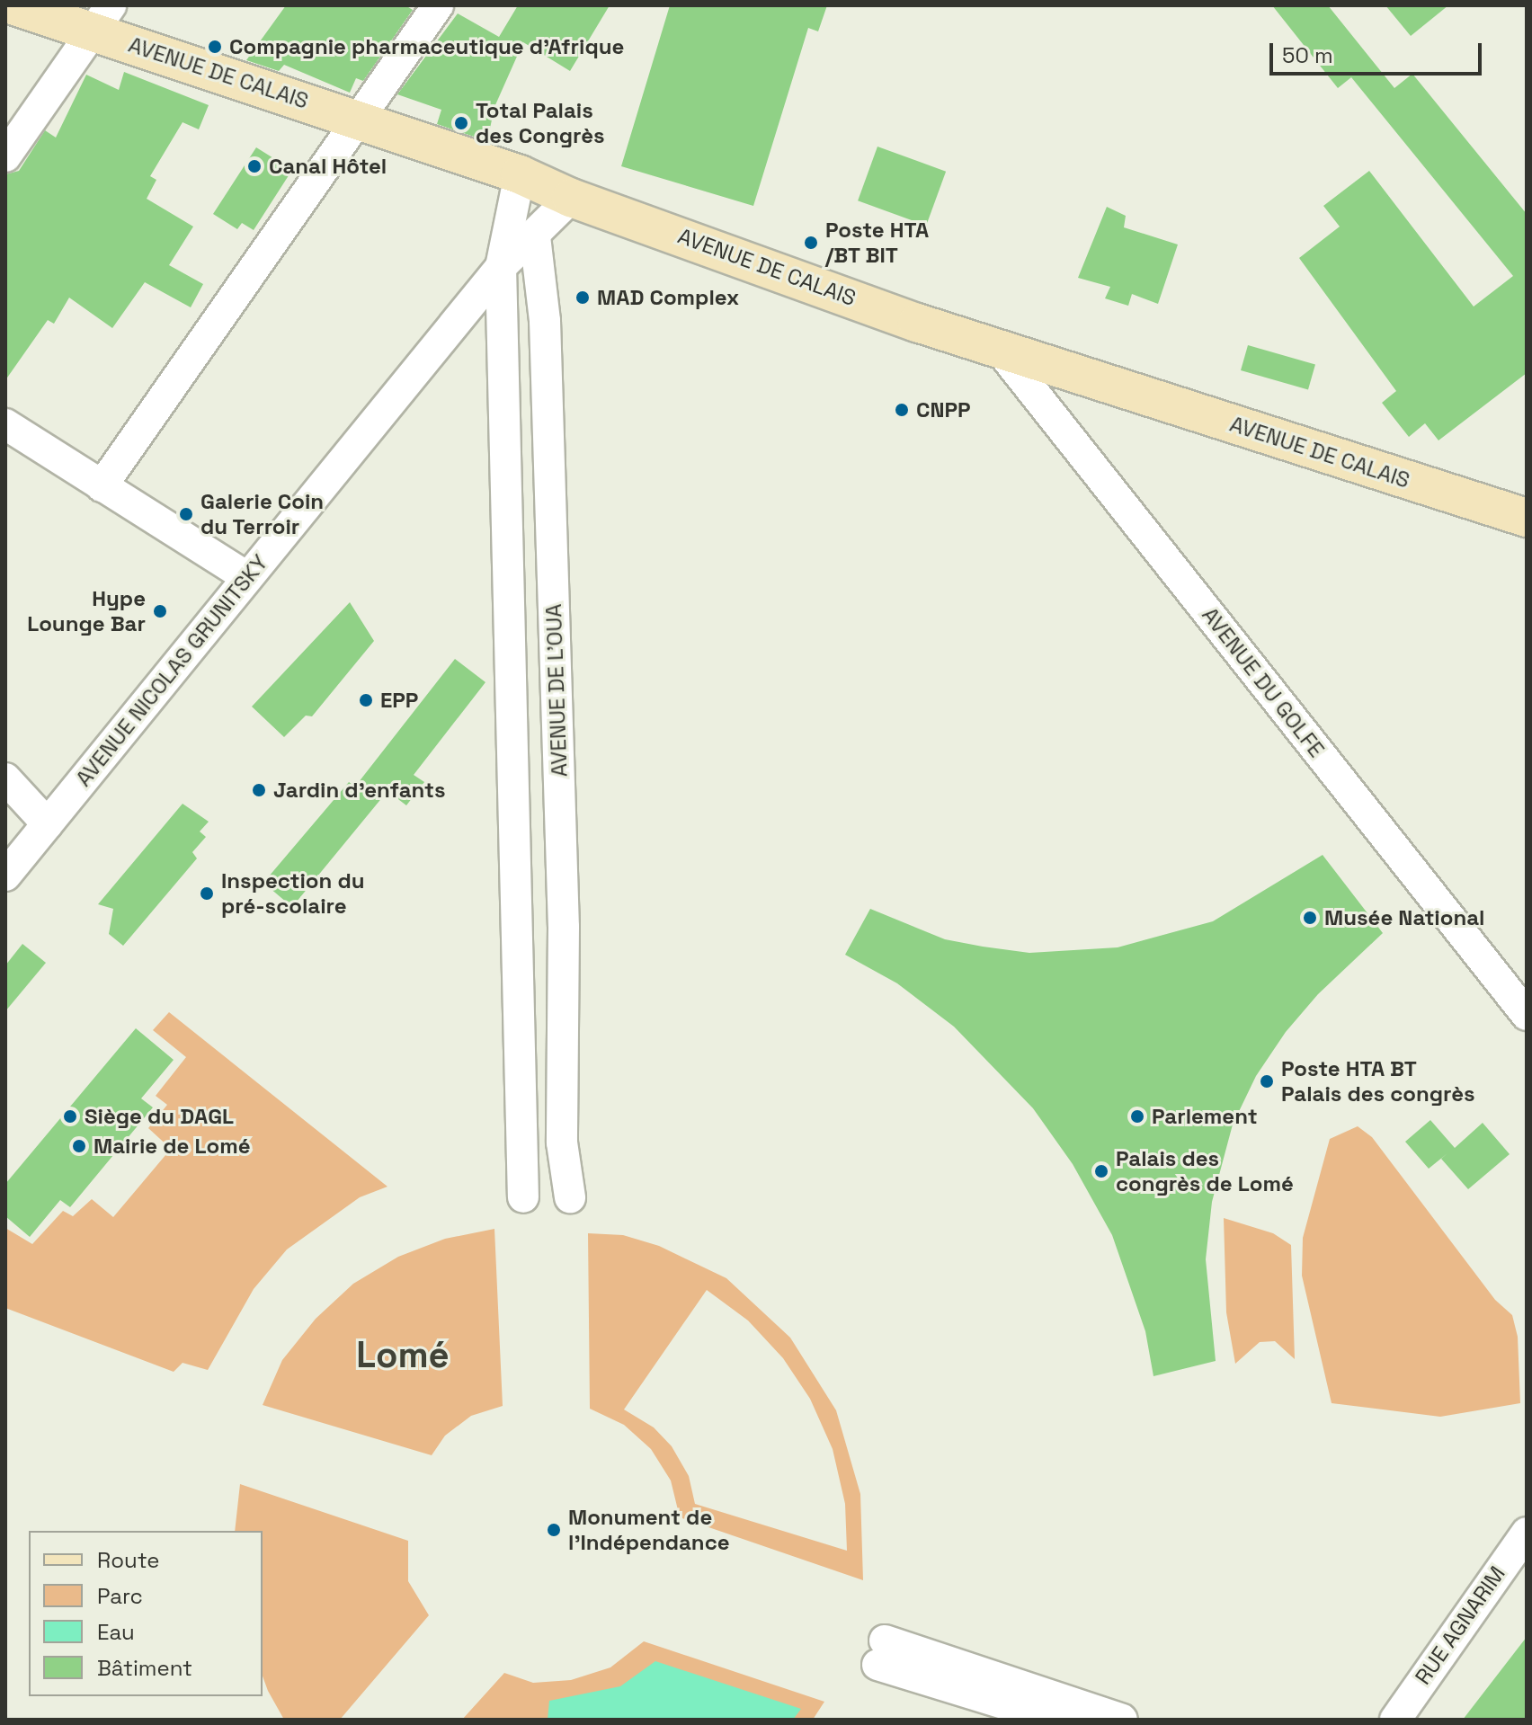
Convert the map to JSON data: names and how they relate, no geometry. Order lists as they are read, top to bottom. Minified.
{"streets":{"main road":["AVENUE DE CALAIS"],"street":["AVENUE NICOLAS GRUNITSKY","AVENUE DU GOLFE","AVENUE DE L'OUA","RUE AGNARIM"]},"crossings":[["AVENUE DE CALAIS","AVENUE DU GOLFE"],["AVENUE NICOLAS GRUNITSKY","AVENUE DE L'OUA"]],"districts":["Lomé"],"places":["Compagnie pharmaceutique d'Afrique","Total Palais des Congrès","Canal Hôtel","Poste HTA /BT BIT","MAD Complex","CNPP","Galerie Coin du Terroir","Hype Lounge Bar","EPP","Jardin d'enfants","Inspection du pré-scolaire","Musée National","Poste HTA BT Palais des congrès","Siège du DAGL","Parlement","Mairie de Lomé","Palais des congrès de Lomé","Monument de l'Indépendance"],"legend":["Route","Parc","Eau","Bâtiment"],"scale_bar":"50 m"}
